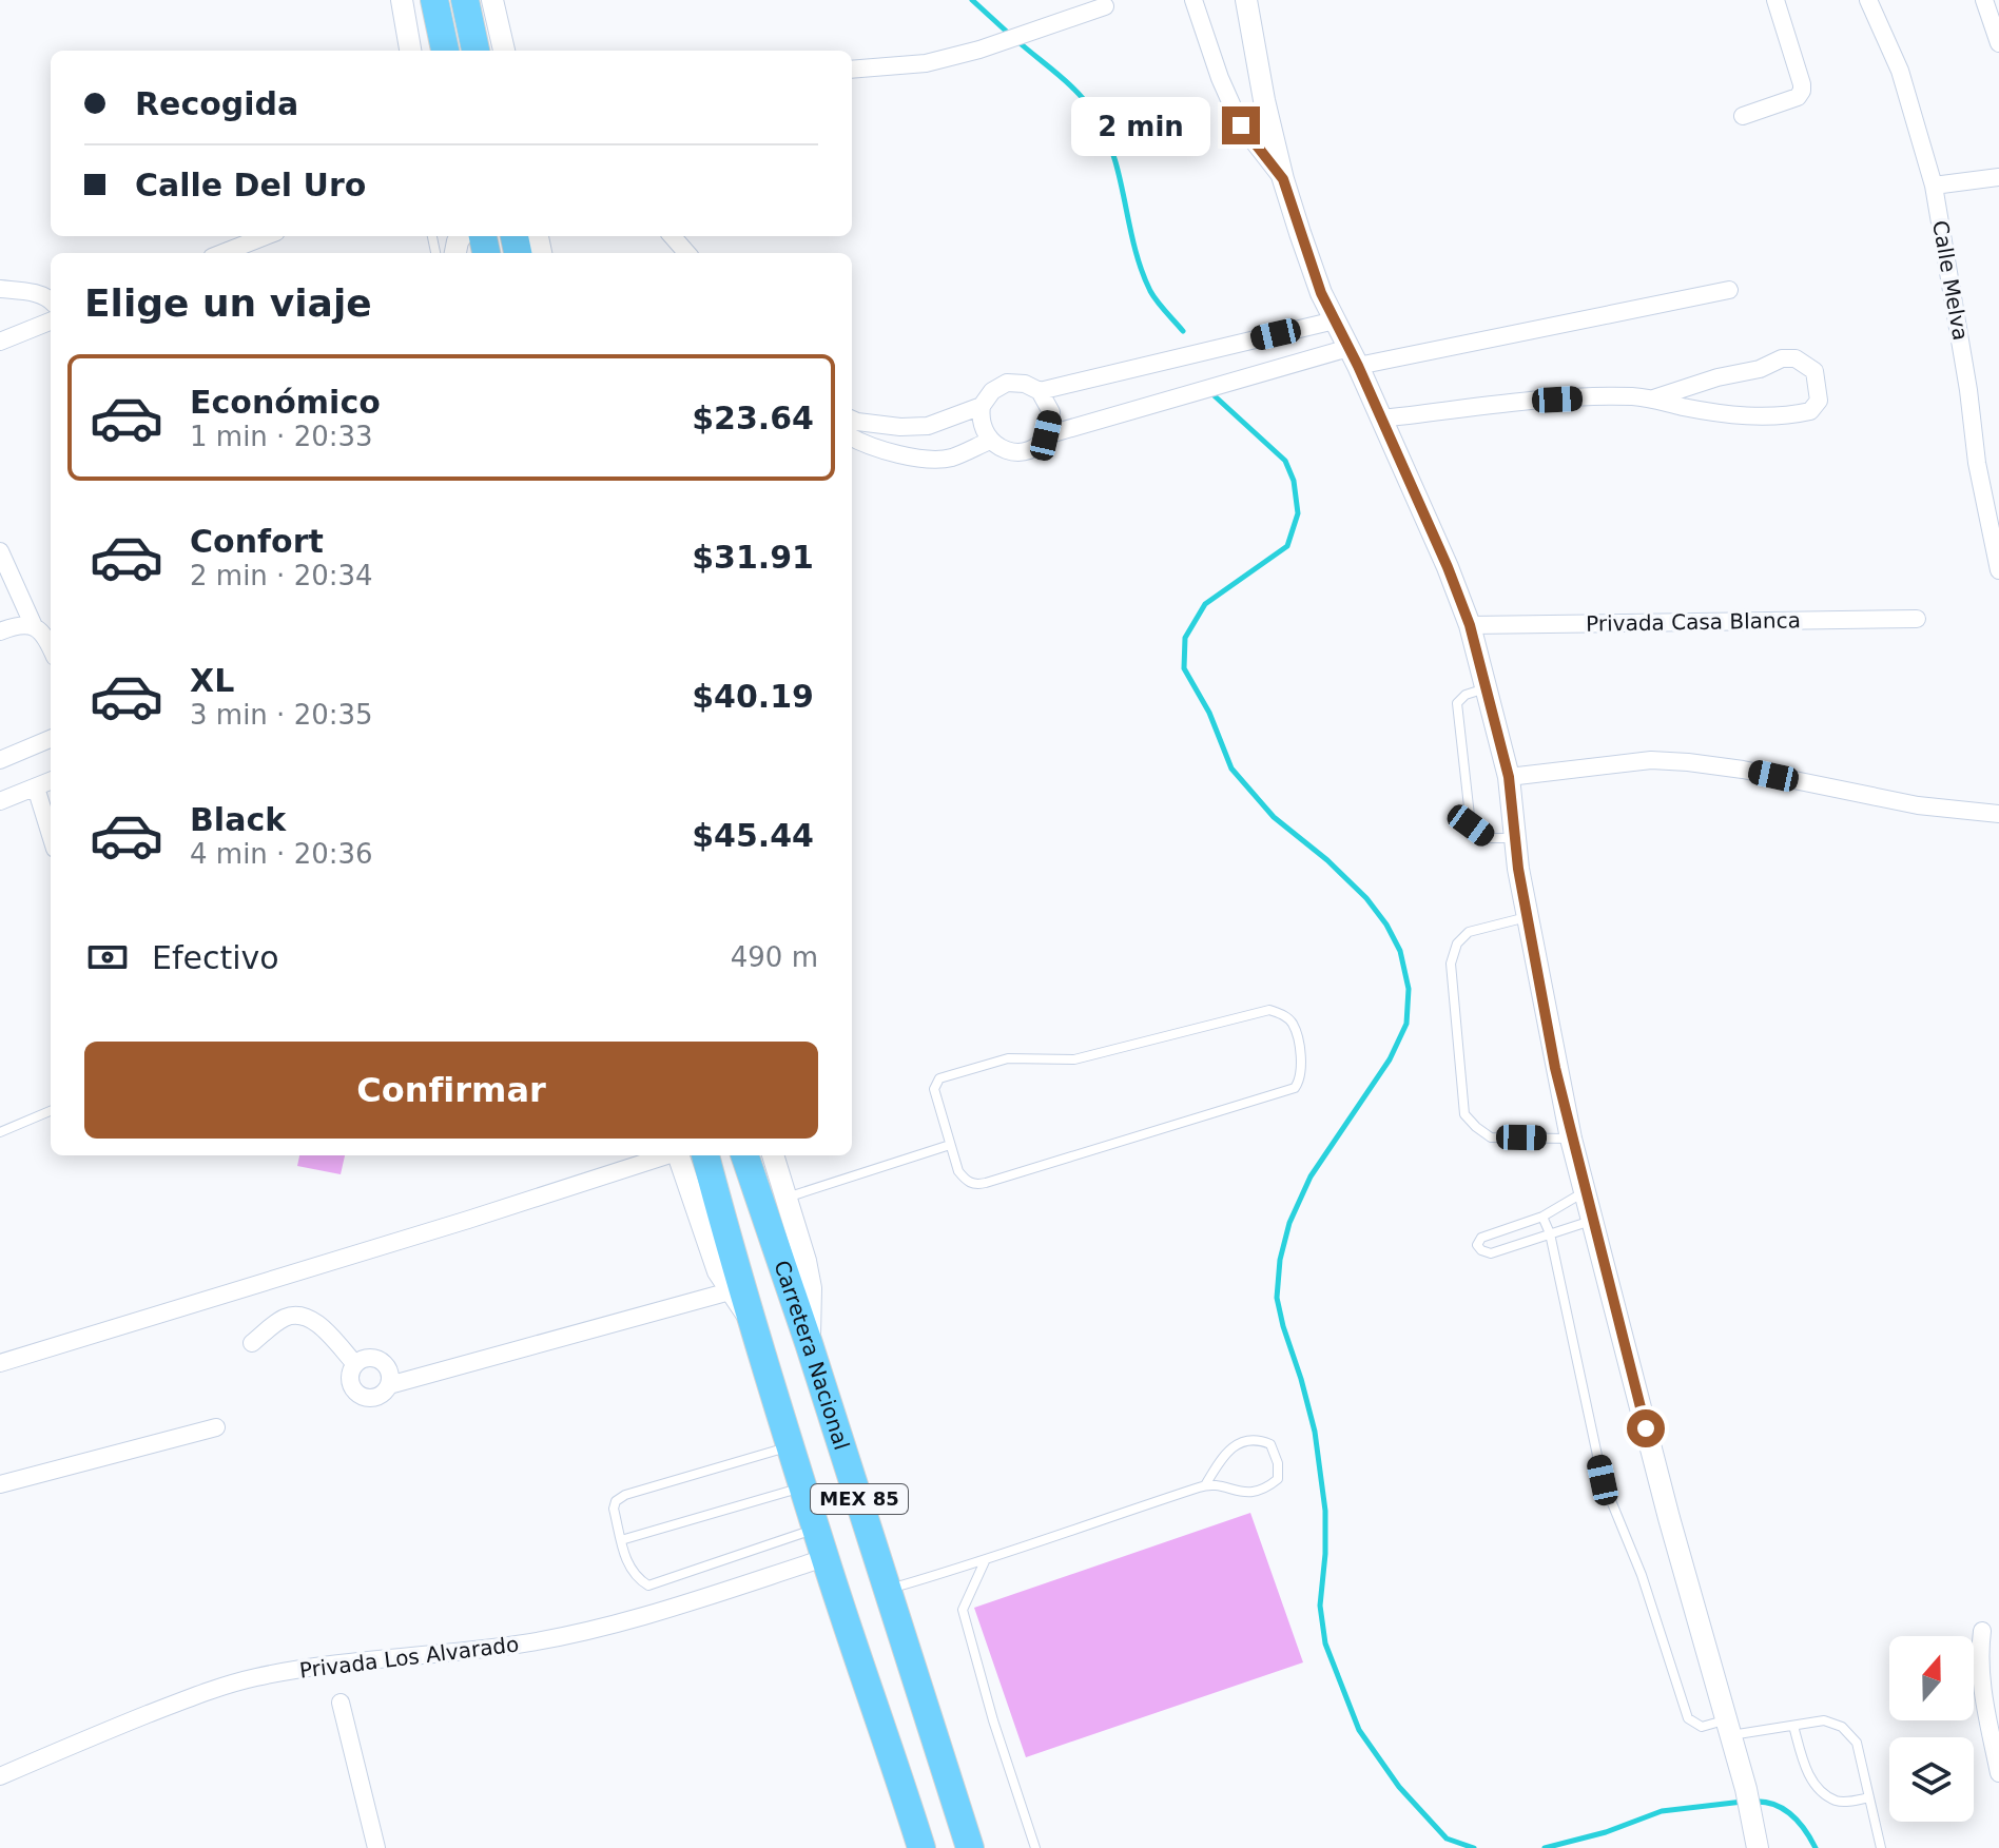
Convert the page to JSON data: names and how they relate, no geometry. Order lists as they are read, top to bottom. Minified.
{"streets":{"highway":["Carretera Nacional","MEX 85"],"street":["Calle Melva","Privada Casa Blanca","Privada Los Alvarado"]},"crossings":[["Carretera Nacional","MEX 85"],["MEX 85","Privada Los Alvarado"]],"north":"top","page":{"banner":["Recogida","Calle Del Uro"],"bubble":"2 min","heading":"Elige un viaje","list":[{"name":"Económico","note":"1 min · 20:33","value":"$23.64"},{"name":"Confort","note":"2 min · 20:34","value":"$31.91"},{"name":"XL","note":"3 min · 20:35","value":"$40.19"},{"name":"Black","note":"4 min · 20:36","value":"$45.44"}],"pay":["Efectivo","490 m"],"buttons":"Confirmar"}}
